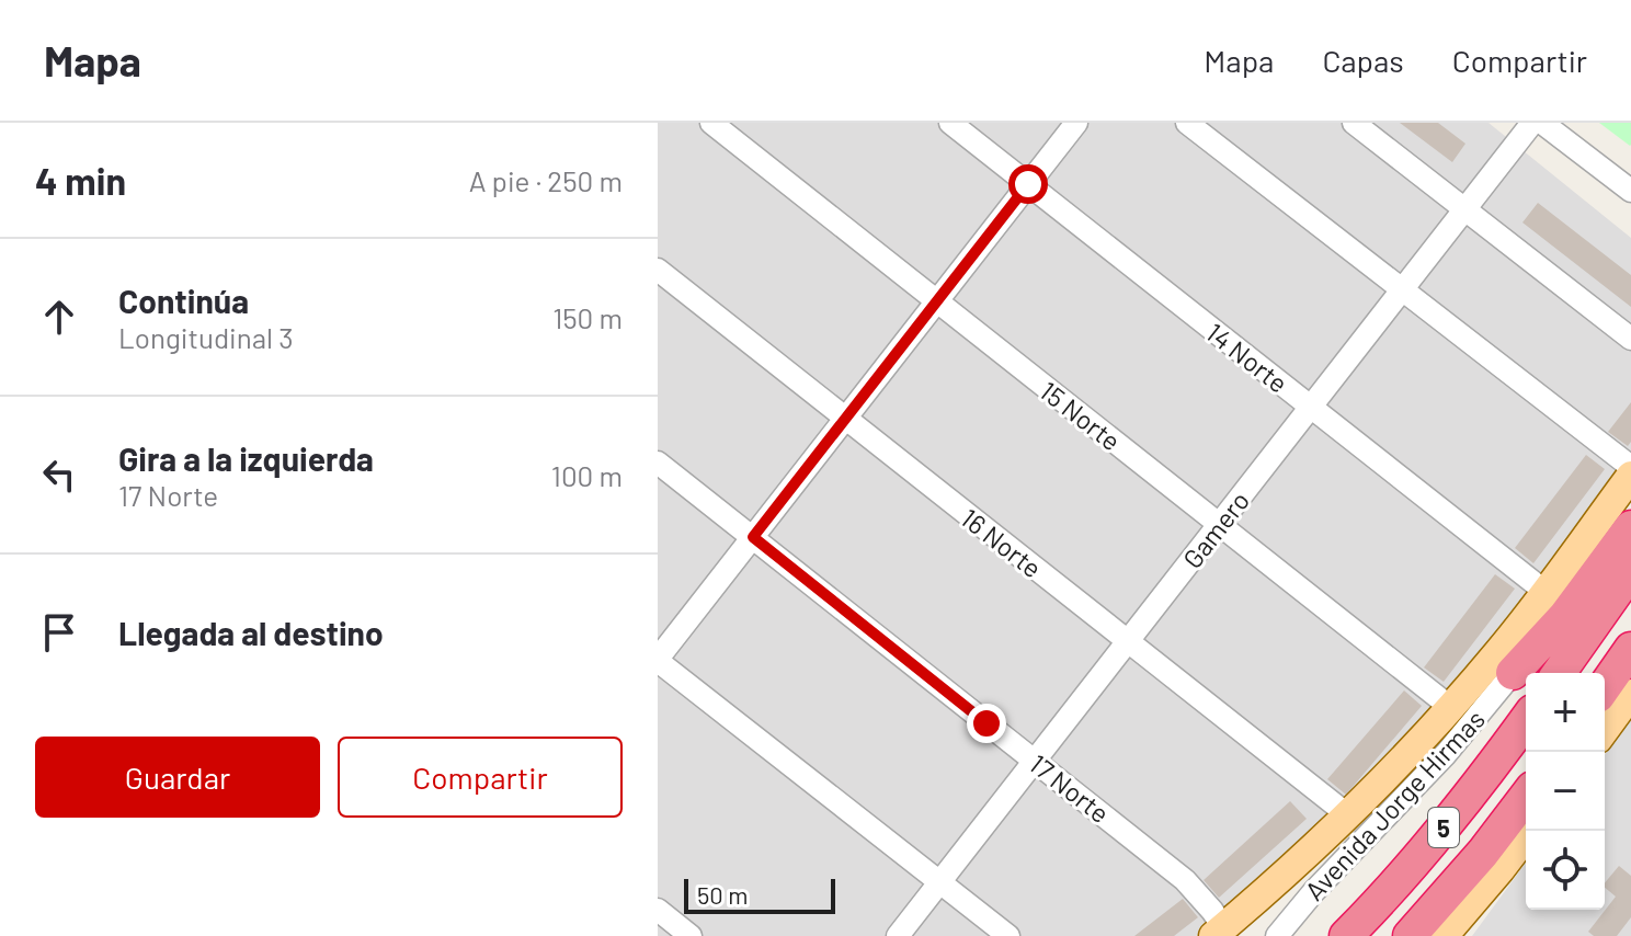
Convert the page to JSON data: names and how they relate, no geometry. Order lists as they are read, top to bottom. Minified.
{"streets":{"highway":["5"],"street":["14 Norte","15 Norte","Gamero","16 Norte","17 Norte","Avenida Jorge Hirmas"]},"crossings":[["14 Norte","Gamero"],["15 Norte","Gamero"],["Gamero","16 Norte"],["Gamero","17 Norte"]],"scale_bar":"50 m","page":{"header":"Mapa","nav":["Mapa","Capas","Compartir"],"heading":["4 min","A pie · 250 m"],"list":[["Continúa","Longitudinal 3","150 m"],["Gira a la izquierda","17 Norte","100 m"],"Llegada al destino"],"map_buttons":["+","−"],"buttons":["Guardar","Compartir"],"scale":"50 m"}}
